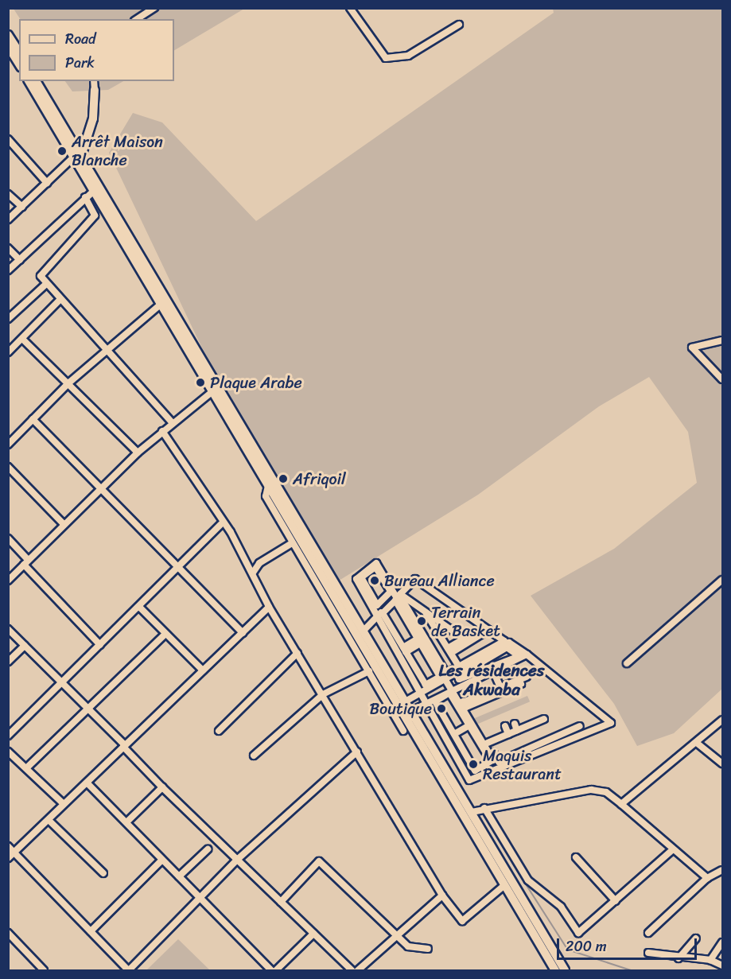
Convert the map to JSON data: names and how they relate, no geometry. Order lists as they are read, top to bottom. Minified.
{"districts":["Les résidences Akwaba"],"places":["Arrêt Maison Blanche","Plaque Arabe","Afriqoil","Bureau Alliance","Terrain de Basket","Boutique","Maquis Restaurant"],"legend":["Road","Park"],"scale_bar":"200 m"}
